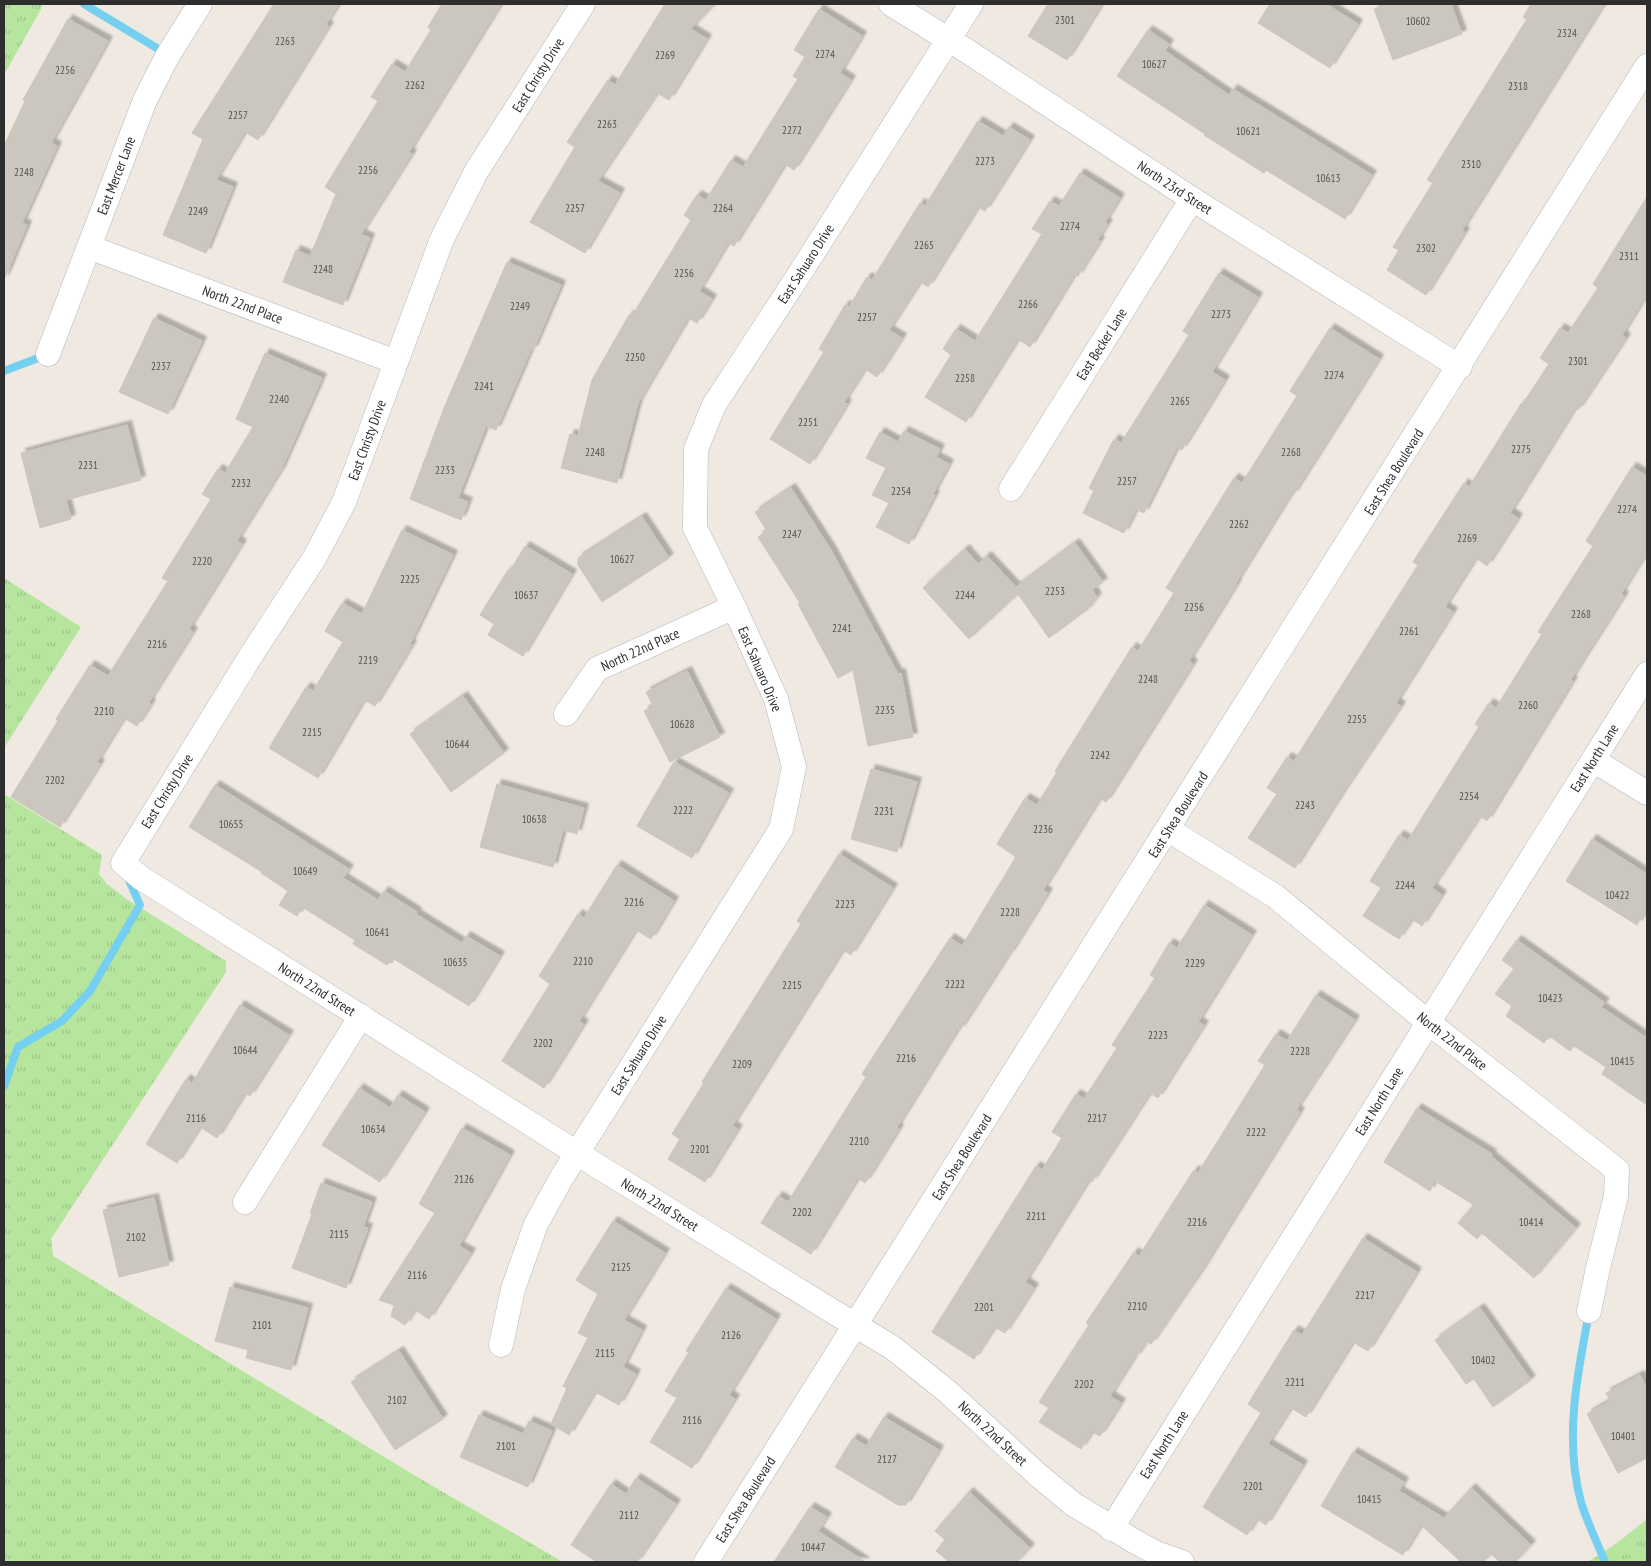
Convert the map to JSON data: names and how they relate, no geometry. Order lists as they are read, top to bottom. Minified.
{"streets":{"street":["East Christy Drive","East Mercer Lane","North 23rd Street","East Sahuaro Drive","North 22nd Place","East Becker Lane","East Shea Boulevard","East North Lane","North 22nd Street"]},"crossings":[["East Christy Drive","North 22nd Place"],["East Christy Drive","North 22nd Street"],["East Mercer Lane","North 22nd Place"],["North 23rd Street","East Sahuaro Drive"],["North 23rd Street","East Becker Lane"],["North 23rd Street","East Shea Boulevard"],["East Sahuaro Drive","North 22nd Place"],["East Sahuaro Drive","North 22nd Street"],["North 22nd Place","East Shea Boulevard"],["North 22nd Place","East North Lane"],["East Shea Boulevard","North 22nd Street"],["East North Lane","North 22nd Street"]],"house_numbers":["2301","10602","2324","2263","2274","2269","10627","2256","2262","2318","2257","2263","2272","10621","2273","2310","2256","2248","10613","2257","2264","2249","2274","2265","2302","2311","2248","2256","2266","2249","2273","2257","2250","2301","2237","2274","2258","2241","2240","2265","2251","2275","2248","2268","2231","2233","2257","2232","2254","2274","2262","2247","2269","10627","2220","2225","2253","10637","2244","2256","2268","2241","2261","2216","2219","2248","2260","2235","2210","2255","10628","2215","10644","2242","2202","2254","2243","2222","2231","10638","10655","2236","10649","2244","10422","2216","2223","2228","10641","2210","10635","2229","2222","2215","10423","2223","2202","10644","2228","2216","10415","2209","2116","2217","10634","2222","2210","2201","2126","2202","2211","2216","10414","2115","2102","2125","2116","2217","2210","2201","2101","2126","2115","10402","2211","2202","2102","2116","10401","2101","2127","2201","10415","2112","10447"]}
